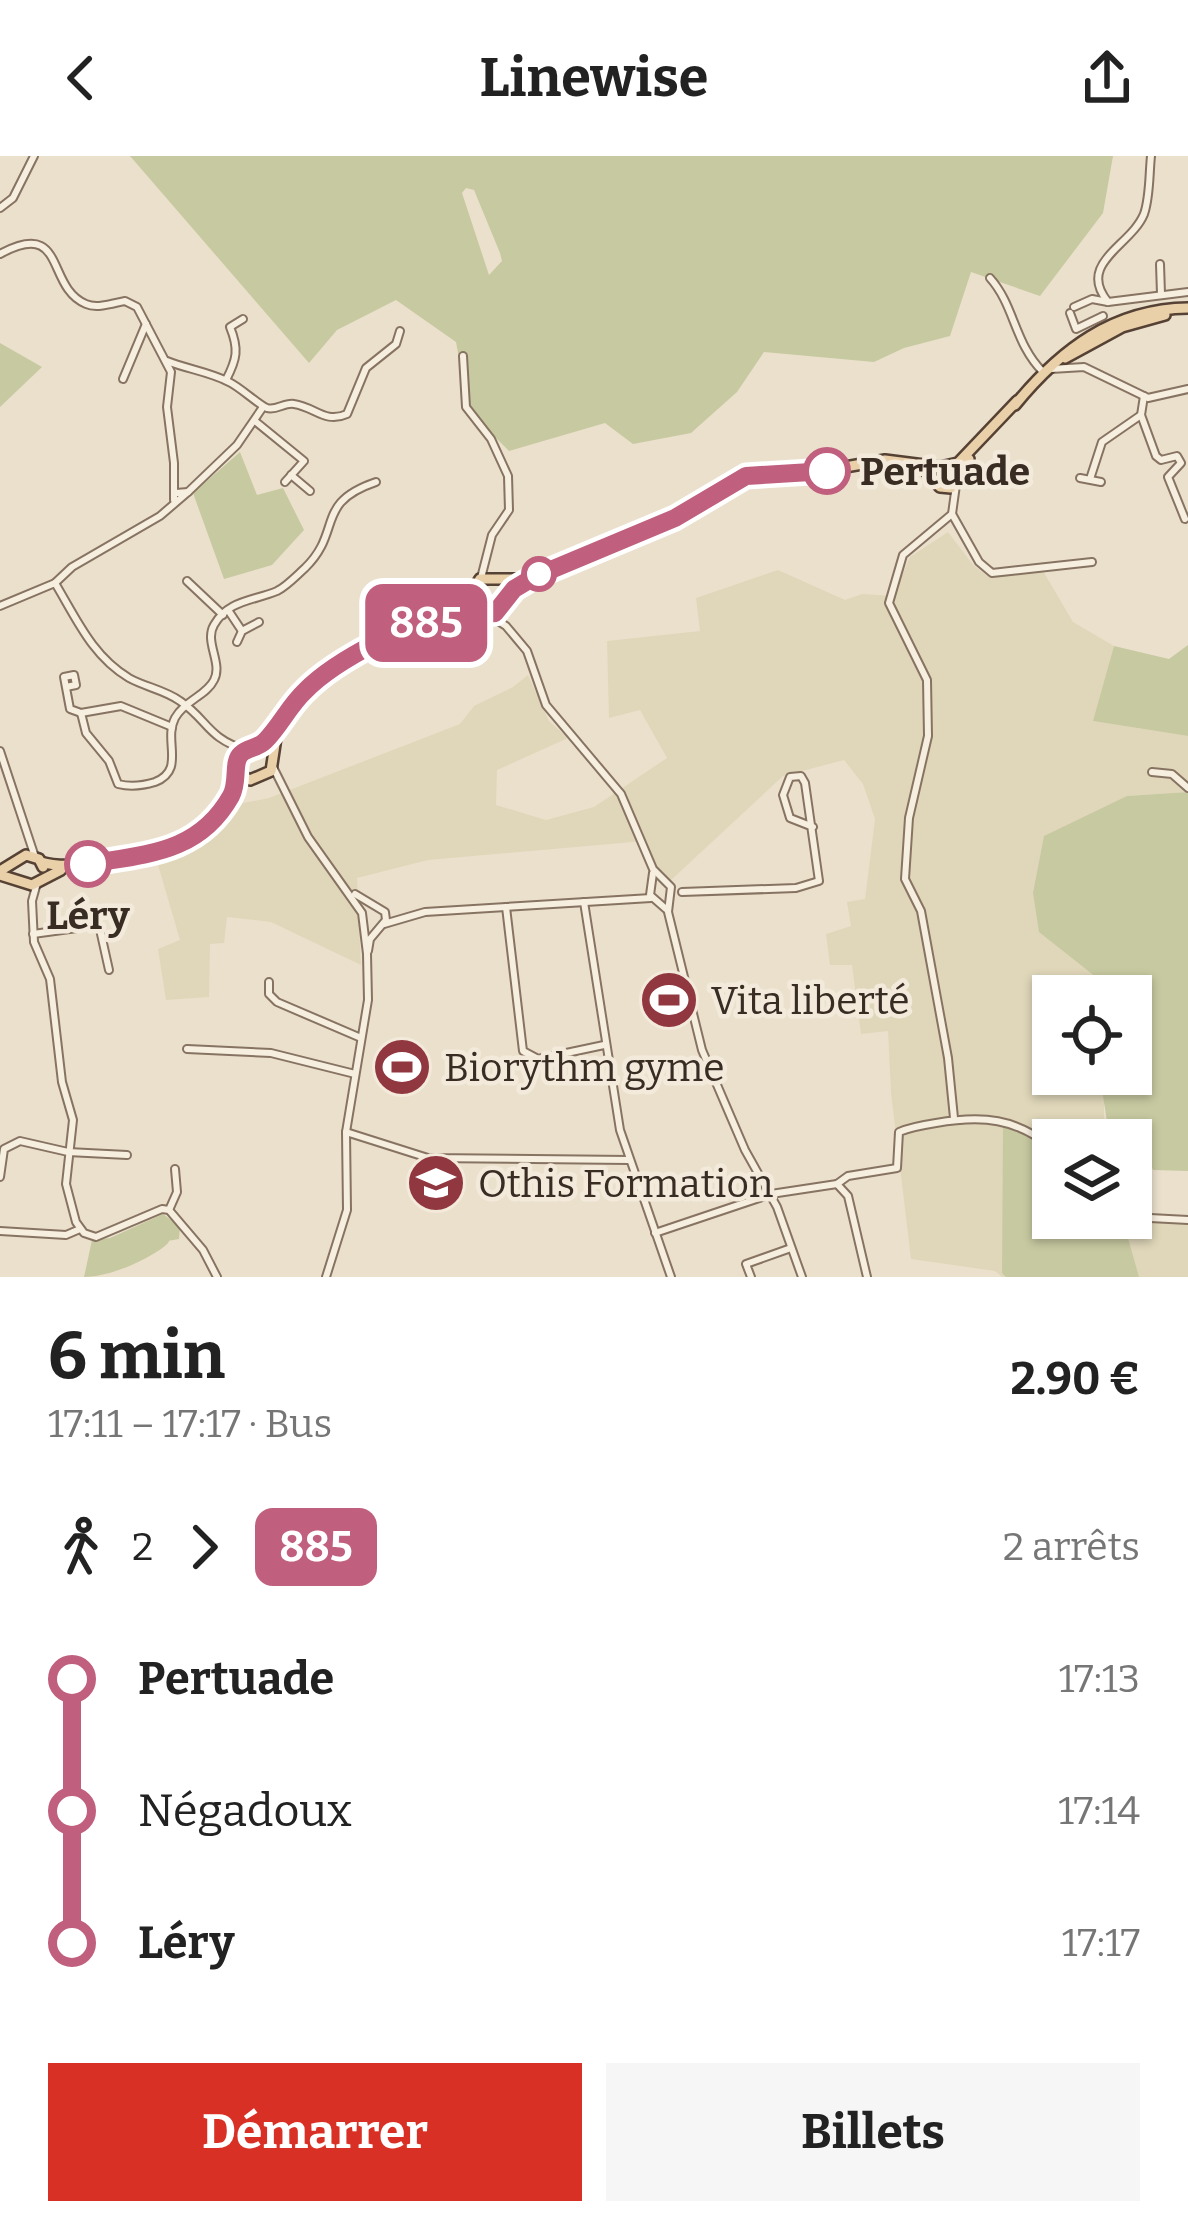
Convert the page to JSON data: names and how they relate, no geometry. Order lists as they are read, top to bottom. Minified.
{"places":{"other":["Pertuade","Léry"],"sports":["Vita liberté","Biorythm gyme"],"school or university":["Othis Formation"]},"lines":["bus line 885"],"page":{"header":"Linewise","on_map":"885","heading":["6 min","17:11 – 17:17 · Bus","2.90 €"],"legs":["2","885","2 arrêts"],"list":[{"name":"Pertuade","value":"17:13"},{"name":"Négadoux","value":"17:14"},{"name":"Léry","value":"17:17"}],"buttons":["Démarrer","Billets"]}}
